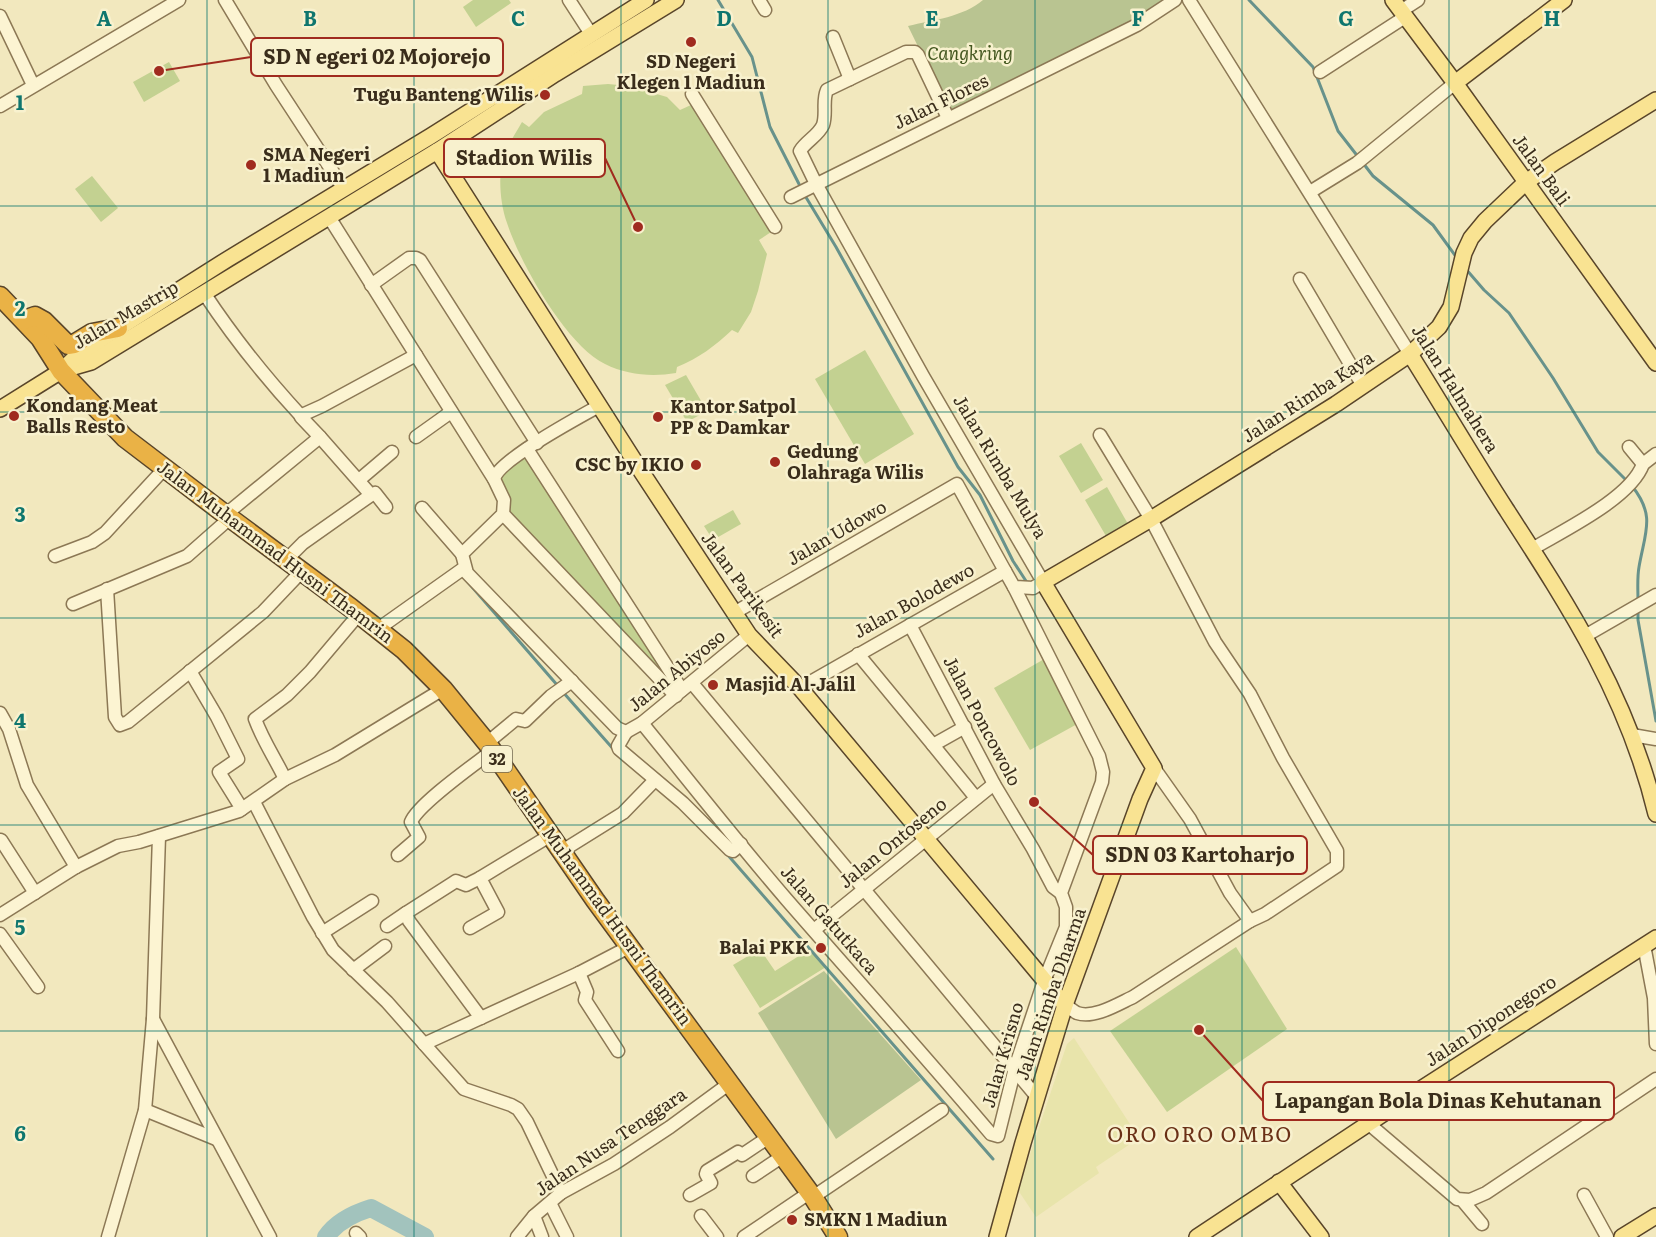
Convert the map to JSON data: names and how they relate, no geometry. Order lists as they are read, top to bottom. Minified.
{"streets":{"highway":["Jalan Muhammad Husni Thamrin","32"],"main road":["Jalan Bali","Jalan Mastrip","Jalan Halmahera","Jalan Rimba Kaya","Jalan Rimba Mulya","Jalan Parikesit","Jalan Rimba Dharma","Jalan Diponegoro"],"street":["Jalan Flores","Jalan Udowo","Jalan Bolodewo","Jalan Abiyoso","Jalan Poncowolo","Jalan Ontoseno","Jalan Gatutkaca","Jalan Krisno","Jalan Nusa Tenggara"]},"crossings":[["Jalan Flores","Jalan Rimba Mulya"],["Jalan Bali","Jalan Rimba Kaya"],["Jalan Mastrip","Jalan Muhammad Husni Thamrin"],["Jalan Mastrip","Jalan Parikesit"],["Jalan Mastrip","32"],["Jalan Halmahera","Jalan Rimba Kaya"],["Jalan Rimba Kaya","Jalan Rimba Mulya"],["Jalan Rimba Mulya","Jalan Rimba Dharma"],["Jalan Udowo","Jalan Parikesit"],["Jalan Udowo","Jalan Bolodewo"],["Jalan Muhammad Husni Thamrin","32"],["Jalan Muhammad Husni Thamrin","Jalan Nusa Tenggara"],["Jalan Parikesit","Jalan Bolodewo"],["Jalan Parikesit","Jalan Abiyoso"],["Jalan Parikesit","Jalan Ontoseno"],["Jalan Parikesit","Jalan Rimba Dharma"],["Jalan Parikesit","Jalan Krisno"],["Jalan Bolodewo","Jalan Poncowolo"],["Jalan Abiyoso","Jalan Gatutkaca"],["Jalan Poncowolo","Jalan Ontoseno"],["Jalan Poncowolo","Jalan Krisno"],["Jalan Ontoseno","Jalan Gatutkaca"],["Jalan Gatutkaca","Jalan Krisno"]],"districts":["ORO ORO OMBO"],"parks":["Cangkring"],"places":["SD Negeri Klegen 1 Madiun","SD N egeri 02 Mojorejo","Tugu Banteng Wilis","SMA Negeri 1 Madiun","Stadion Wilis","Kondang Meat Balls Resto","Kantor Satpol PP & Damkar","Gedung Olahraga Wilis","CSC by IKIO","Masjid Al-Jalil","SDN 03 Kartoharjo","Balai PKK","Lapangan Bola Dinas Kehutanan","SMKN 1 Madiun"],"grid":{"columns":["A","B","C","D","E","F","G","H"],"rows":["1","2","3","4","5","6"]}}
